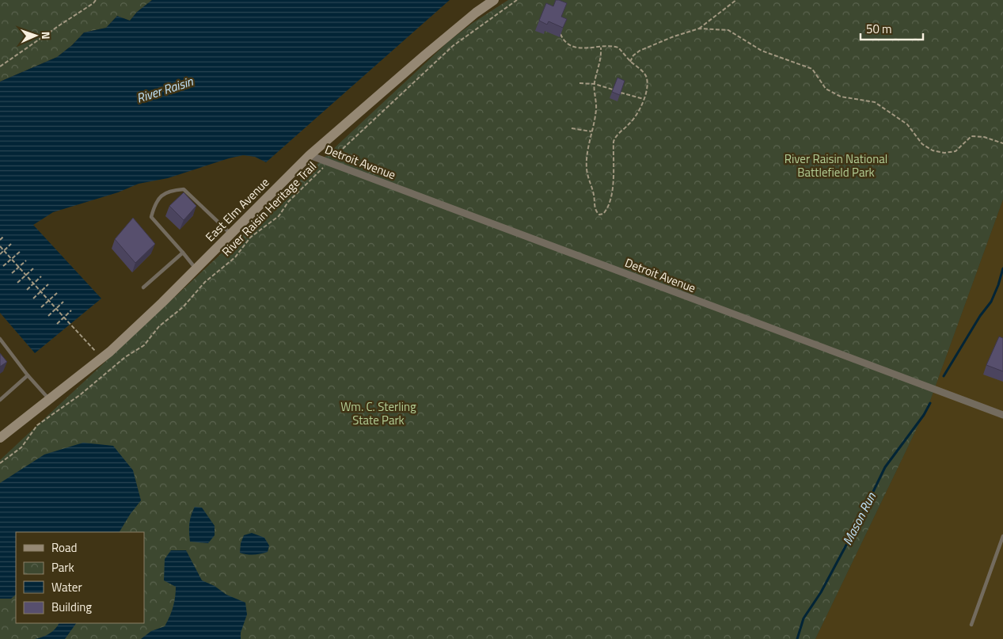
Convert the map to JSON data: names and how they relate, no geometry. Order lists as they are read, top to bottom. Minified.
{"streets":{"main road":["East Elm Avenue"],"street":["Detroit Avenue"],"path":["River Raisin Heritage Trail"]},"crossings":[["Detroit Avenue","River Raisin Heritage Trail"],["Detroit Avenue","East Elm Avenue"]],"water":["River Raisin","Mason Run"],"parks":["River Raisin National Battlefield Park","Wm. C. Sterling State Park"],"legend":["Road","Park","Water","Building"],"scale_bar":"50 m","north":"right"}
